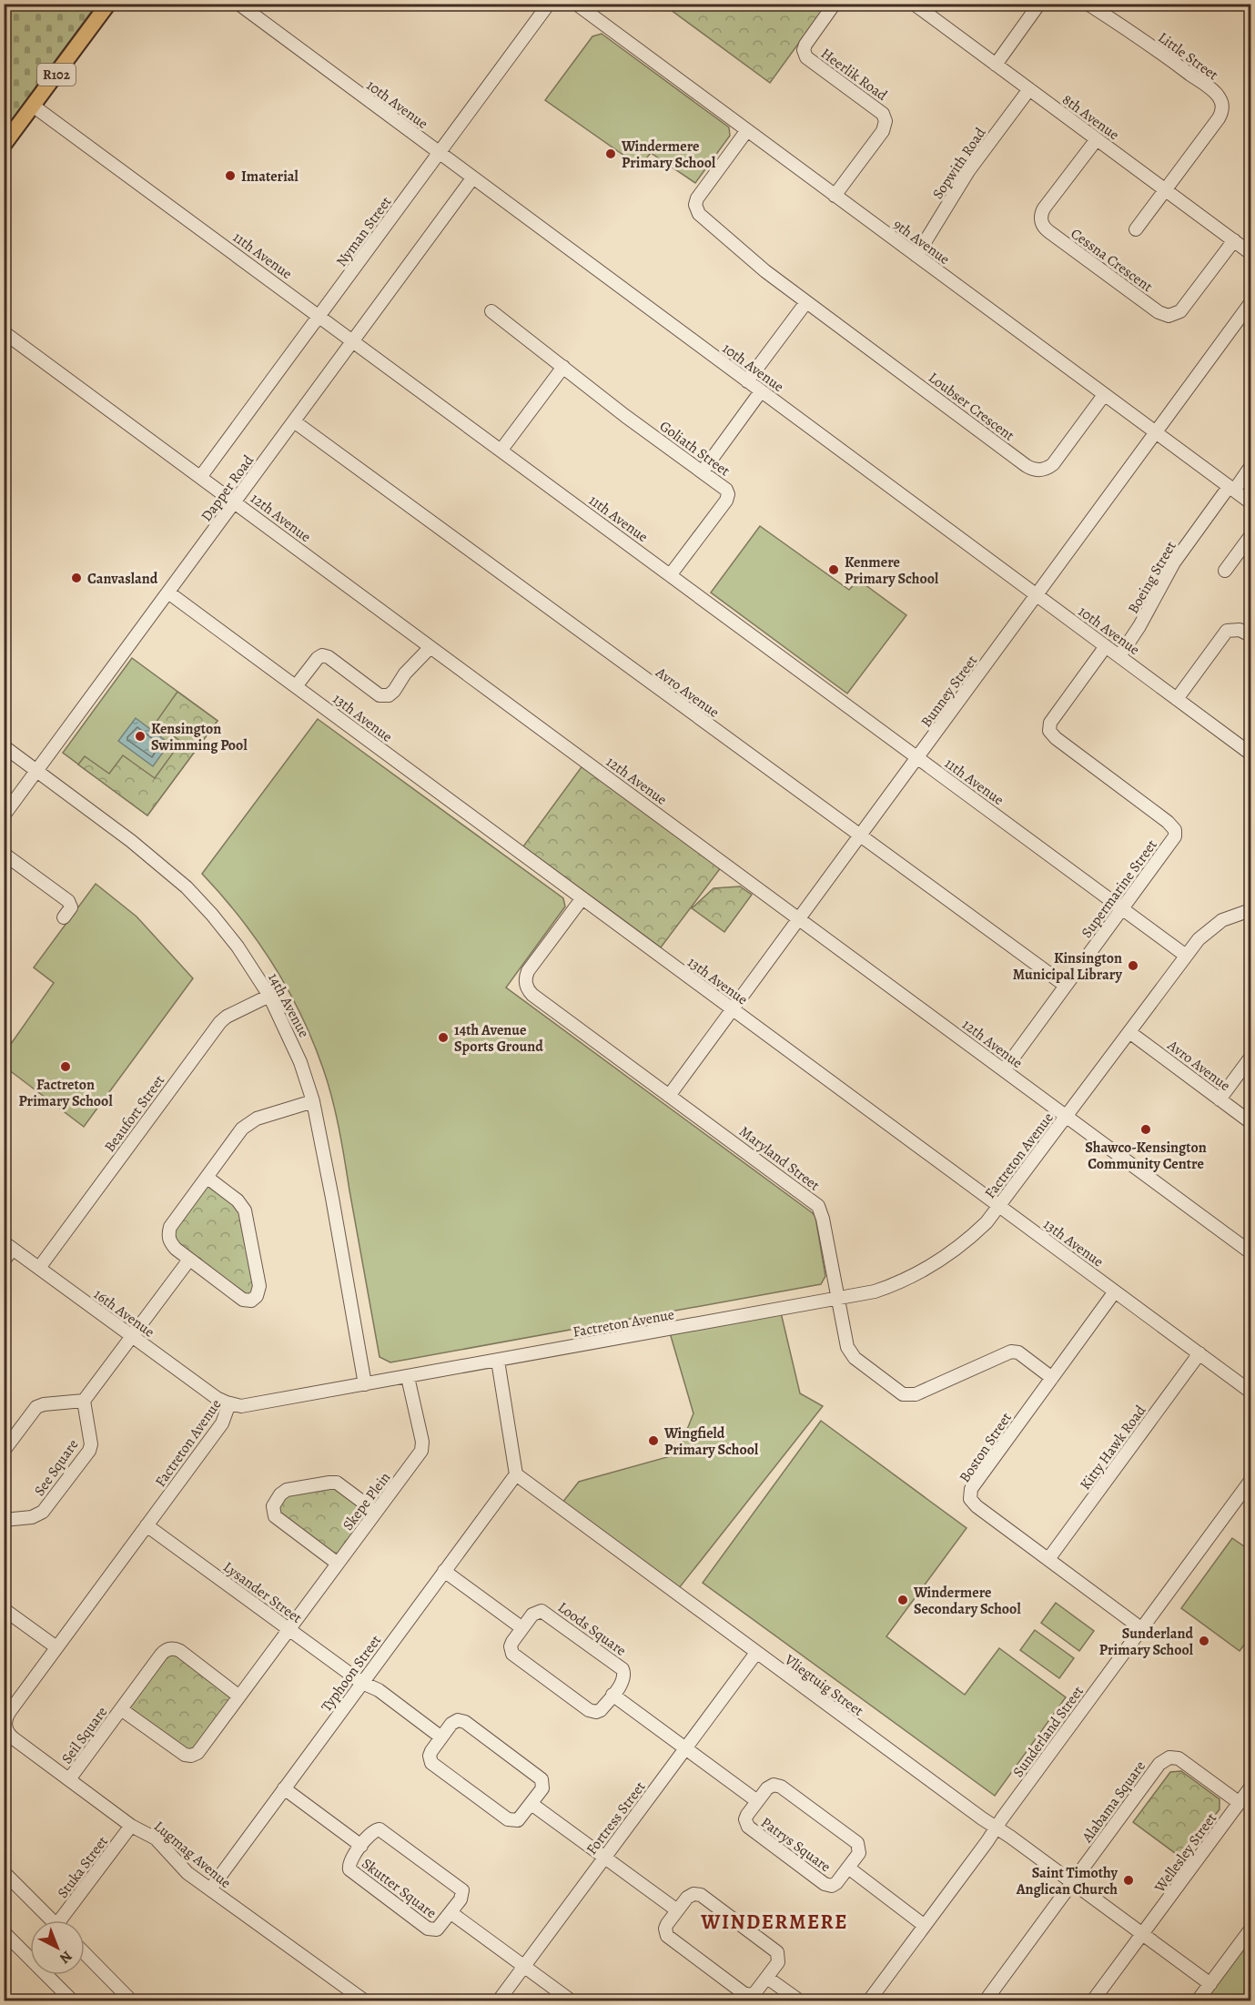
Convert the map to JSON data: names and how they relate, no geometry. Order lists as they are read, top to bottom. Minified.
{"streets":{"main road":["R102"],"street":["Little Street","Heerlik Road","10th Avenue","8th Avenue","Sopwith Road","Nyman Street","9th Avenue","11th Avenue","Cessna Crescent","Loubser Crescent","Goliath Street","Dapper Road","12th Avenue","Boeing Street","Bunney Street","Avro Avenue","13th Avenue","Supermarine Street","14th Avenue","Beaufort Street","Factreton Avenue","Maryland Street","16th Avenue","Boston Street","Kitty Hawk Road","See Square","Skepe Plein","Lysander Street","Loods Square","Typhoon Street","Vliegtuig Street","Sunderland Street","Seil Square","Alabama Square","Fortress Street","Patrys Square","Wellesley Street","Lugmag Avenue","Stuka Street","Skutter Square"]},"crossings":[["Little Street","8th Avenue"],["Heerlik Road","9th Avenue"],["R102","11th Avenue"],["10th Avenue","Nyman Street"],["10th Avenue","Dapper Road"],["10th Avenue","Boeing Street"],["10th Avenue","Bunney Street"],["10th Avenue","Supermarine Street"],["8th Avenue","Sopwith Road"],["8th Avenue","Cessna Crescent"],["Sopwith Road","9th Avenue"],["Nyman Street","11th Avenue"],["Nyman Street","12th Avenue"],["9th Avenue","Loubser Crescent"],["9th Avenue","Boeing Street"],["9th Avenue","Bunney Street"],["11th Avenue","Goliath Street"],["11th Avenue","Dapper Road"],["11th Avenue","Bunney Street"],["11th Avenue","Supermarine Street"],["11th Avenue","Factreton Avenue"],["Dapper Road","12th Avenue"],["Dapper Road","Avro Avenue"],["Dapper Road","13th Avenue"],["Dapper Road","14th Avenue"],["12th Avenue","Bunney Street"],["12th Avenue","Supermarine Street"],["12th Avenue","Factreton Avenue"],["Bunney Street","Avro Avenue"],["Bunney Street","13th Avenue"],["Bunney Street","Maryland Street"],["Avro Avenue","Supermarine Street"],["Avro Avenue","Factreton Avenue"],["13th Avenue","Factreton Avenue"],["13th Avenue","Maryland Street"],["13th Avenue","Boston Street"],["13th Avenue","Kitty Hawk Road"],["14th Avenue","Beaufort Street"],["14th Avenue","Factreton Avenue"],["Beaufort Street","16th Avenue"],["Factreton Avenue","Maryland Street"],["Factreton Avenue","16th Avenue"],["Factreton Avenue","Skepe Plein"],["Factreton Avenue","Lysander Street"],["Factreton Avenue","Lugmag Avenue"],["Maryland Street","Boston Street"],["Boston Street","Kitty Hawk Road"],["Boston Street","Sunderland Street"],["Skepe Plein","Lysander Street"],["Skepe Plein","Seil Square"],["Lysander Street","Typhoon Street"],["Lysander Street","Seil Square"],["Typhoon Street","Vliegtuig Street"],["Typhoon Street","Lugmag Avenue"],["Typhoon Street","Skutter Square"],["Vliegtuig Street","Sunderland Street"],["Vliegtuig Street","Alabama Square"],["Vliegtuig Street","Fortress Street"],["Vliegtuig Street","Wellesley Street"],["Sunderland Street","Patrys Square"],["Seil Square","Lugmag Avenue"],["Alabama Square","Wellesley Street"],["Fortress Street","Patrys Square"],["Fortress Street","Skutter Square"],["Lugmag Avenue","Stuka Street"]],"districts":["WINDERMERE"],"places":["Windermere Primary School","Imaterial","Kenmere Primary School","Canvasland","Kensington Swimming Pool","Kinsington Municipal Library","14th Avenue Sports Ground","Factreton Primary School","Shawco-Kensington Community Centre","Wingfield Primary School","Windermere Secondary School","Sunderland Primary School","Saint Timothy Anglican Church"],"north":"bottom right"}
